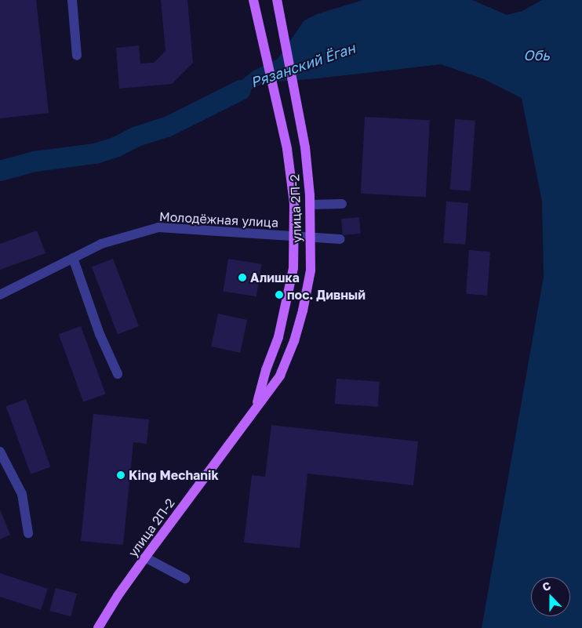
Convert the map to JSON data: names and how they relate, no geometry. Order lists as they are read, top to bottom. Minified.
{"streets":{"main road":["улица 2П-2"],"street":["Молодёжная улица"]},"crossings":[["улица 2П-2","Молодёжная улица"]],"water":["Обь","Рязанский Ёган"],"places":["Алишка","пос. Дивный","King Mechanik"],"north":"top"}
